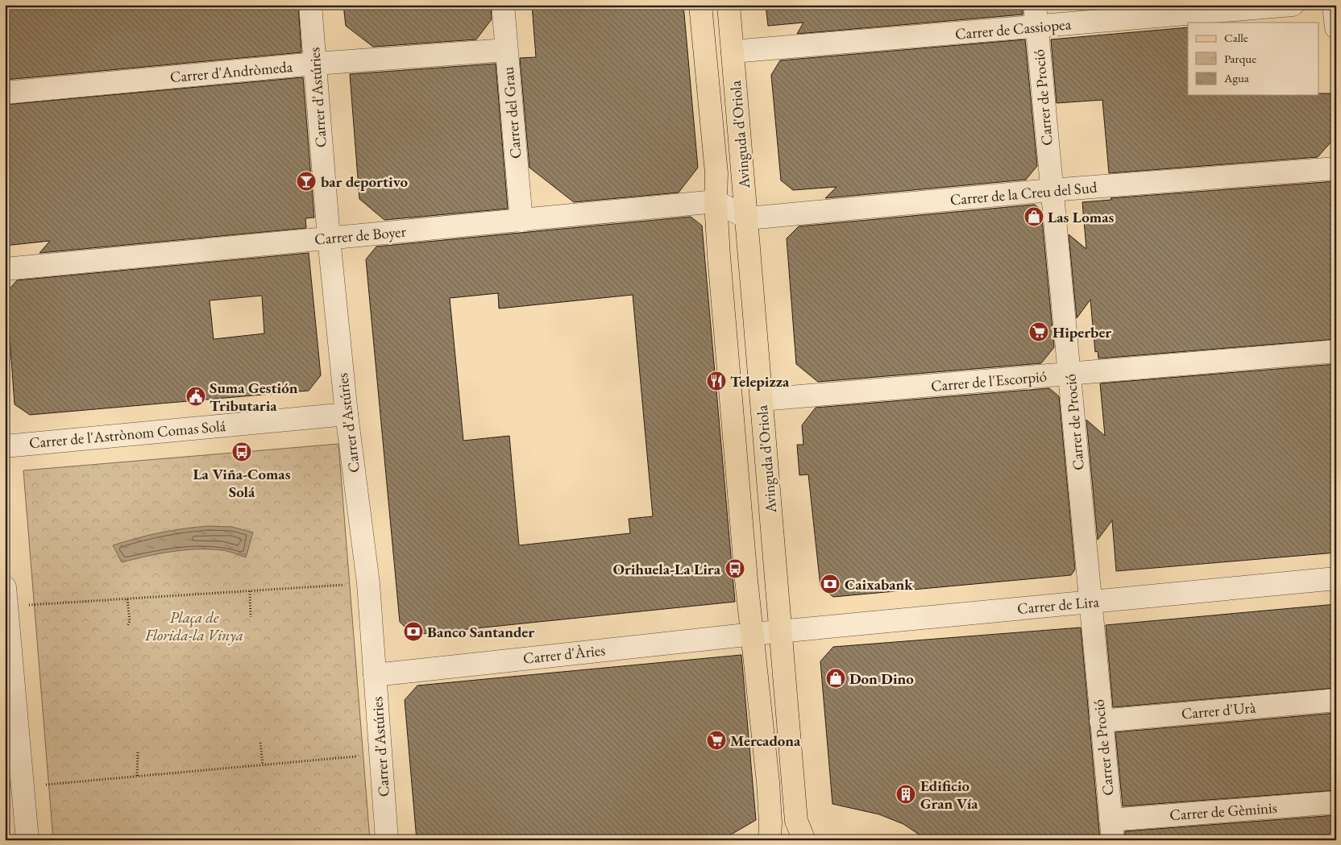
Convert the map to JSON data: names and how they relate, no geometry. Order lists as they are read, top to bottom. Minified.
{"streets":{"main road":["Avinguda d'Oriola"],"street":["Carrer de Cassiopea","Carrer d'Andròmeda","Carrer d'Astúries","Carrer de Proció","Carrer del Grau","Carrer de la Creu del Sud","Carrer de Boyer","Carrer de l'Escorpió","Carrer de l'Astrònom Comas Solá","Carrer de Lira","Carrer d'Àries","Carrer d'Urà","Carrer de Gèminis"]},"crossings":[["Carrer de Cassiopea","Carrer de Proció"],["Carrer de Cassiopea","Avinguda d'Oriola"],["Carrer d'Andròmeda","Carrer d'Astúries"],["Carrer d'Andròmeda","Carrer del Grau"],["Carrer d'Astúries","Carrer de Boyer"],["Carrer d'Astúries","Carrer de l'Astrònom Comas Solá"],["Carrer d'Astúries","Carrer d'Àries"],["Carrer de Proció","Carrer de la Creu del Sud"],["Carrer de Proció","Carrer de l'Escorpió"],["Carrer de Proció","Carrer de Lira"],["Carrer de Proció","Carrer d'Urà"],["Carrer de Proció","Carrer de Gèminis"],["Carrer del Grau","Carrer de Boyer"],["Avinguda d'Oriola","Carrer de la Creu del Sud"],["Avinguda d'Oriola","Carrer de Boyer"],["Avinguda d'Oriola","Carrer de l'Escorpió"],["Avinguda d'Oriola","Carrer de Lira"],["Avinguda d'Oriola","Carrer d'Àries"],["Carrer de Lira","Carrer d'Àries"]],"parks":["Plaça de Florida-la Vinya"],"places":{"bar":["bar deportivo"],"shop":["Las Lomas","Don Dino"],"supermarket":["Hiperber","Mercadona"],"restaurant":["Telepizza"],"public building":["Suma Gestión Tributaria"],"bus stop":["La Viña-Comas Solá","Orihuela-La Lira"],"bank":["Caixabank","Banco Santander"],"building":["Edificio Gran Vía"]},"legend":["Calle","Parque","Agua"]}
